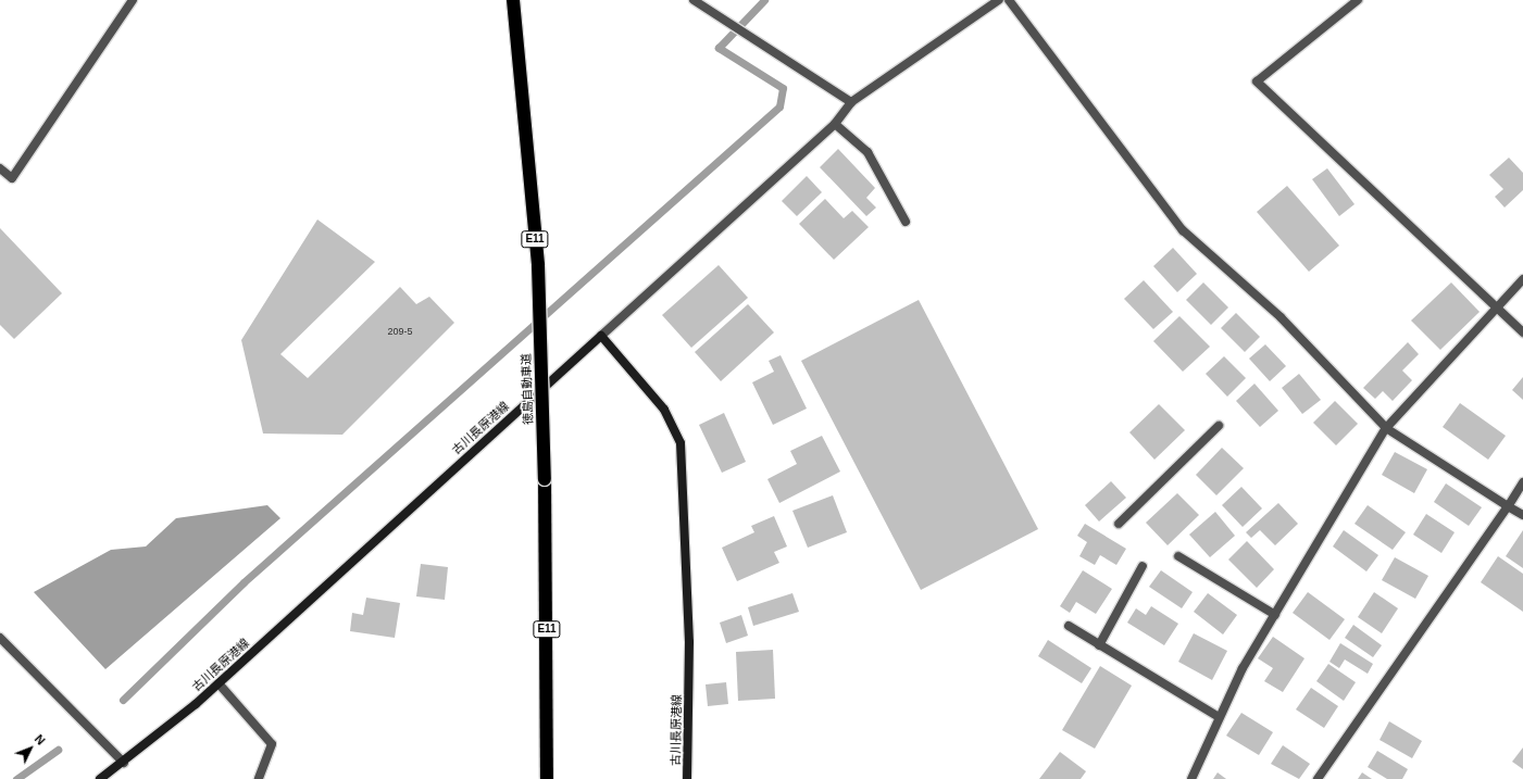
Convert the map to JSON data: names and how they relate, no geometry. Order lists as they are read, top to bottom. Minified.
{"streets":{"highway":["E11","徳島自動車道"],"main road":["古川長原港線"]},"house_numbers":["209-5"],"north":"top right"}
